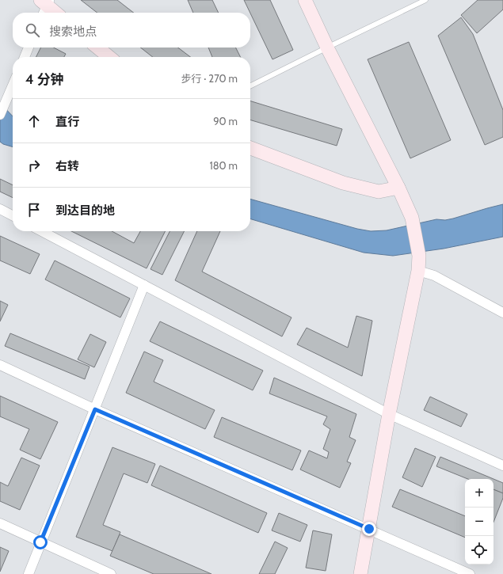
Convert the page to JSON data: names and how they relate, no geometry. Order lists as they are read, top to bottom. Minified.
{"page":{"search":"搜索地点","heading":["4 分钟","步行 · 270 m"],"list":[["直行","90 m"],["右转","180 m"],"到达目的地"],"map_buttons":["+","−"]}}
